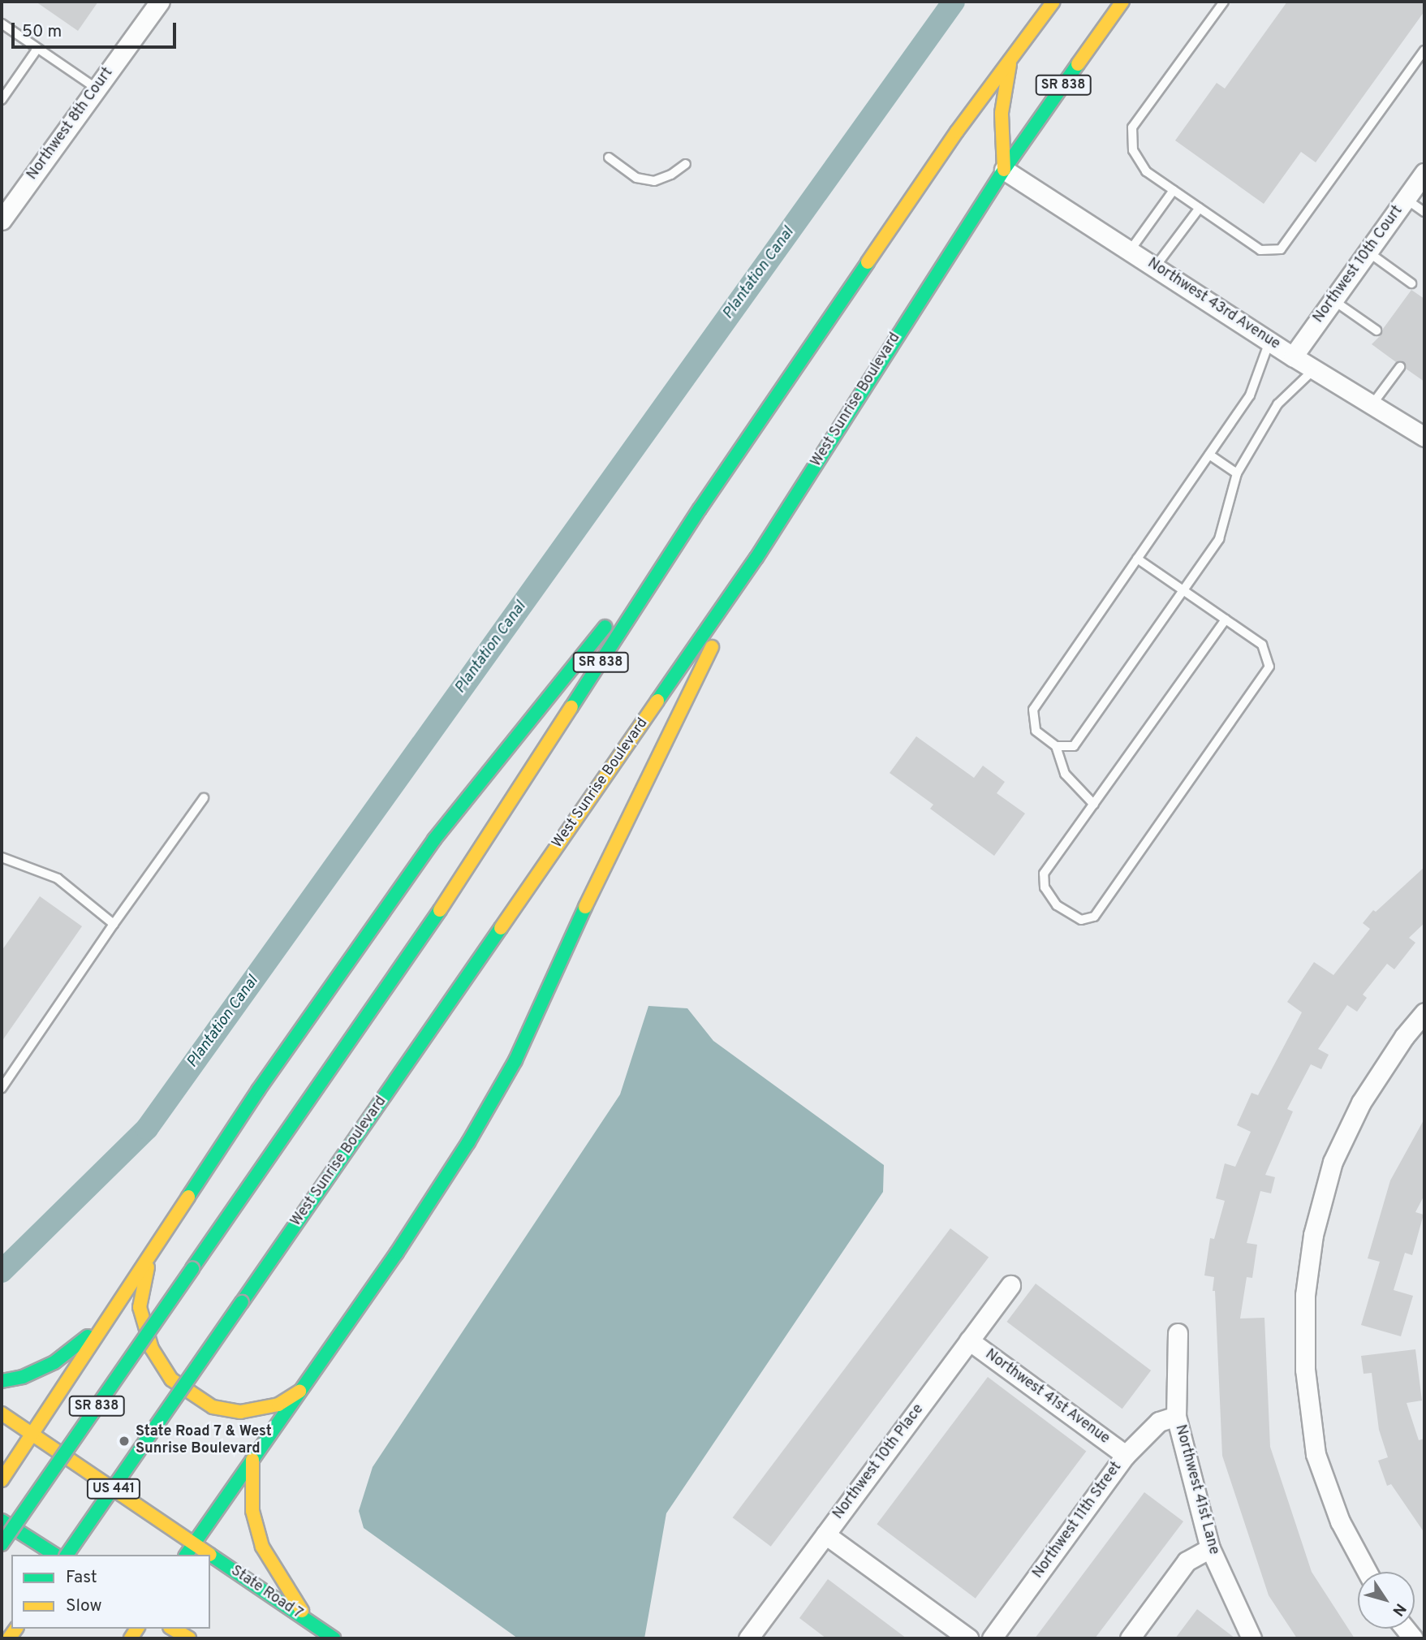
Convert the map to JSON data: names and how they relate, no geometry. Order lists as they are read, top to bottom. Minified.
{"streets":{"main road":["SR 838","West Sunrise Boulevard","US 441","State Road 7"],"street":["Northwest 8th Court","Northwest 10th Court","Northwest 43rd Avenue","Northwest 41st Avenue","Northwest 10th Place","Northwest 41st Lane","Northwest 11th Street"]},"crossings":[["Northwest 10th Court","Northwest 43rd Avenue"],["Northwest 43rd Avenue","West Sunrise Boulevard"],["Northwest 41st Avenue","Northwest 10th Place"],["Northwest 41st Avenue","Northwest 11th Street"],["Northwest 41st Lane","Northwest 11th Street"]],"water":["Plantation Canal"],"places":["State Road 7 & West Sunrise Boulevard"],"legend":["Fast","Slow"],"scale_bar":"50 m","north":"bottom right"}
